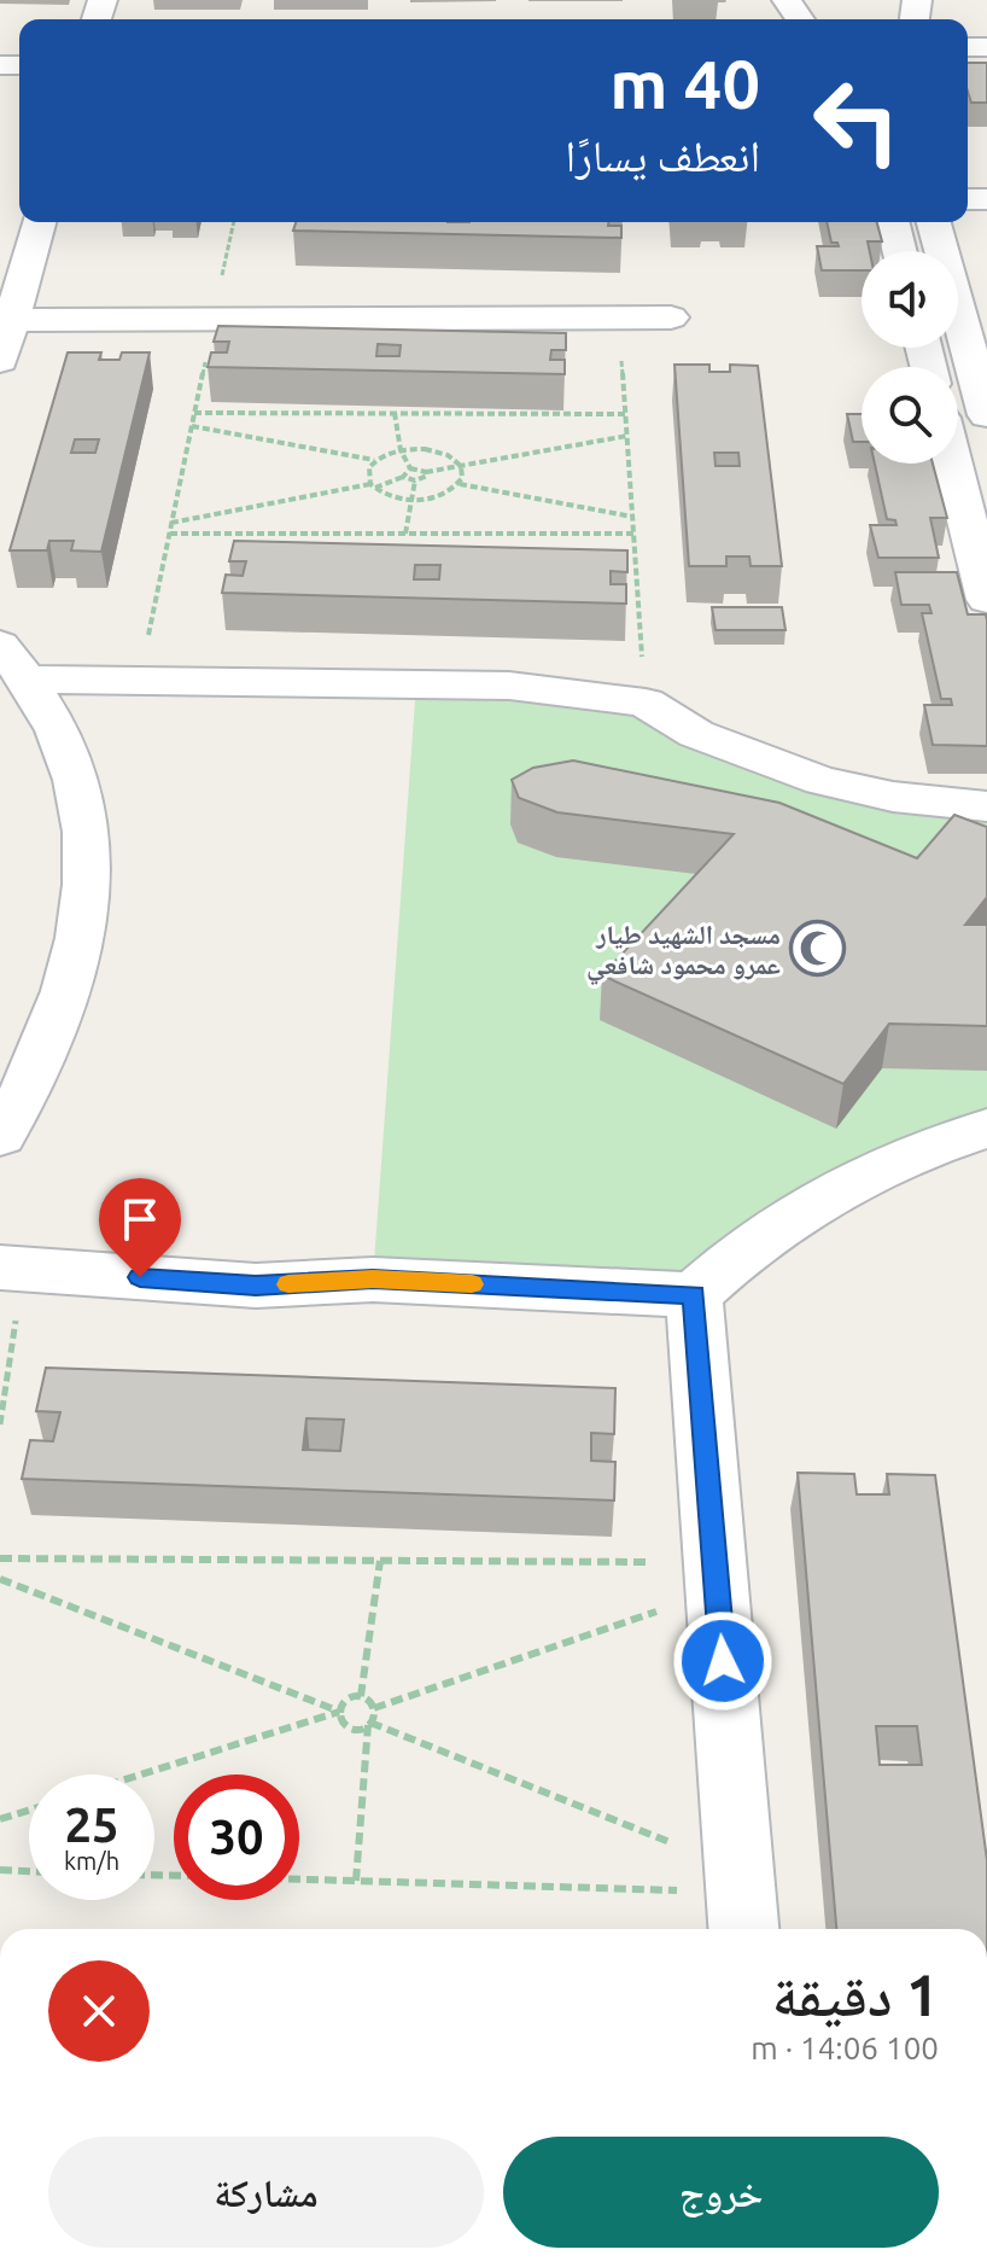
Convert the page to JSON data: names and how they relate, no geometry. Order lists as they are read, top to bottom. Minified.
{"places":{"mosque":["مسجد الشهيد طيار عمرو محمود شافعي"]},"page":{"turn":["40 m","انعطف يسارًا"],"speed":"25 km/h","limit":"30","heading":["1 دقيقة","100 m · 14:06"],"buttons":["خروج","مشاركة"]}}
